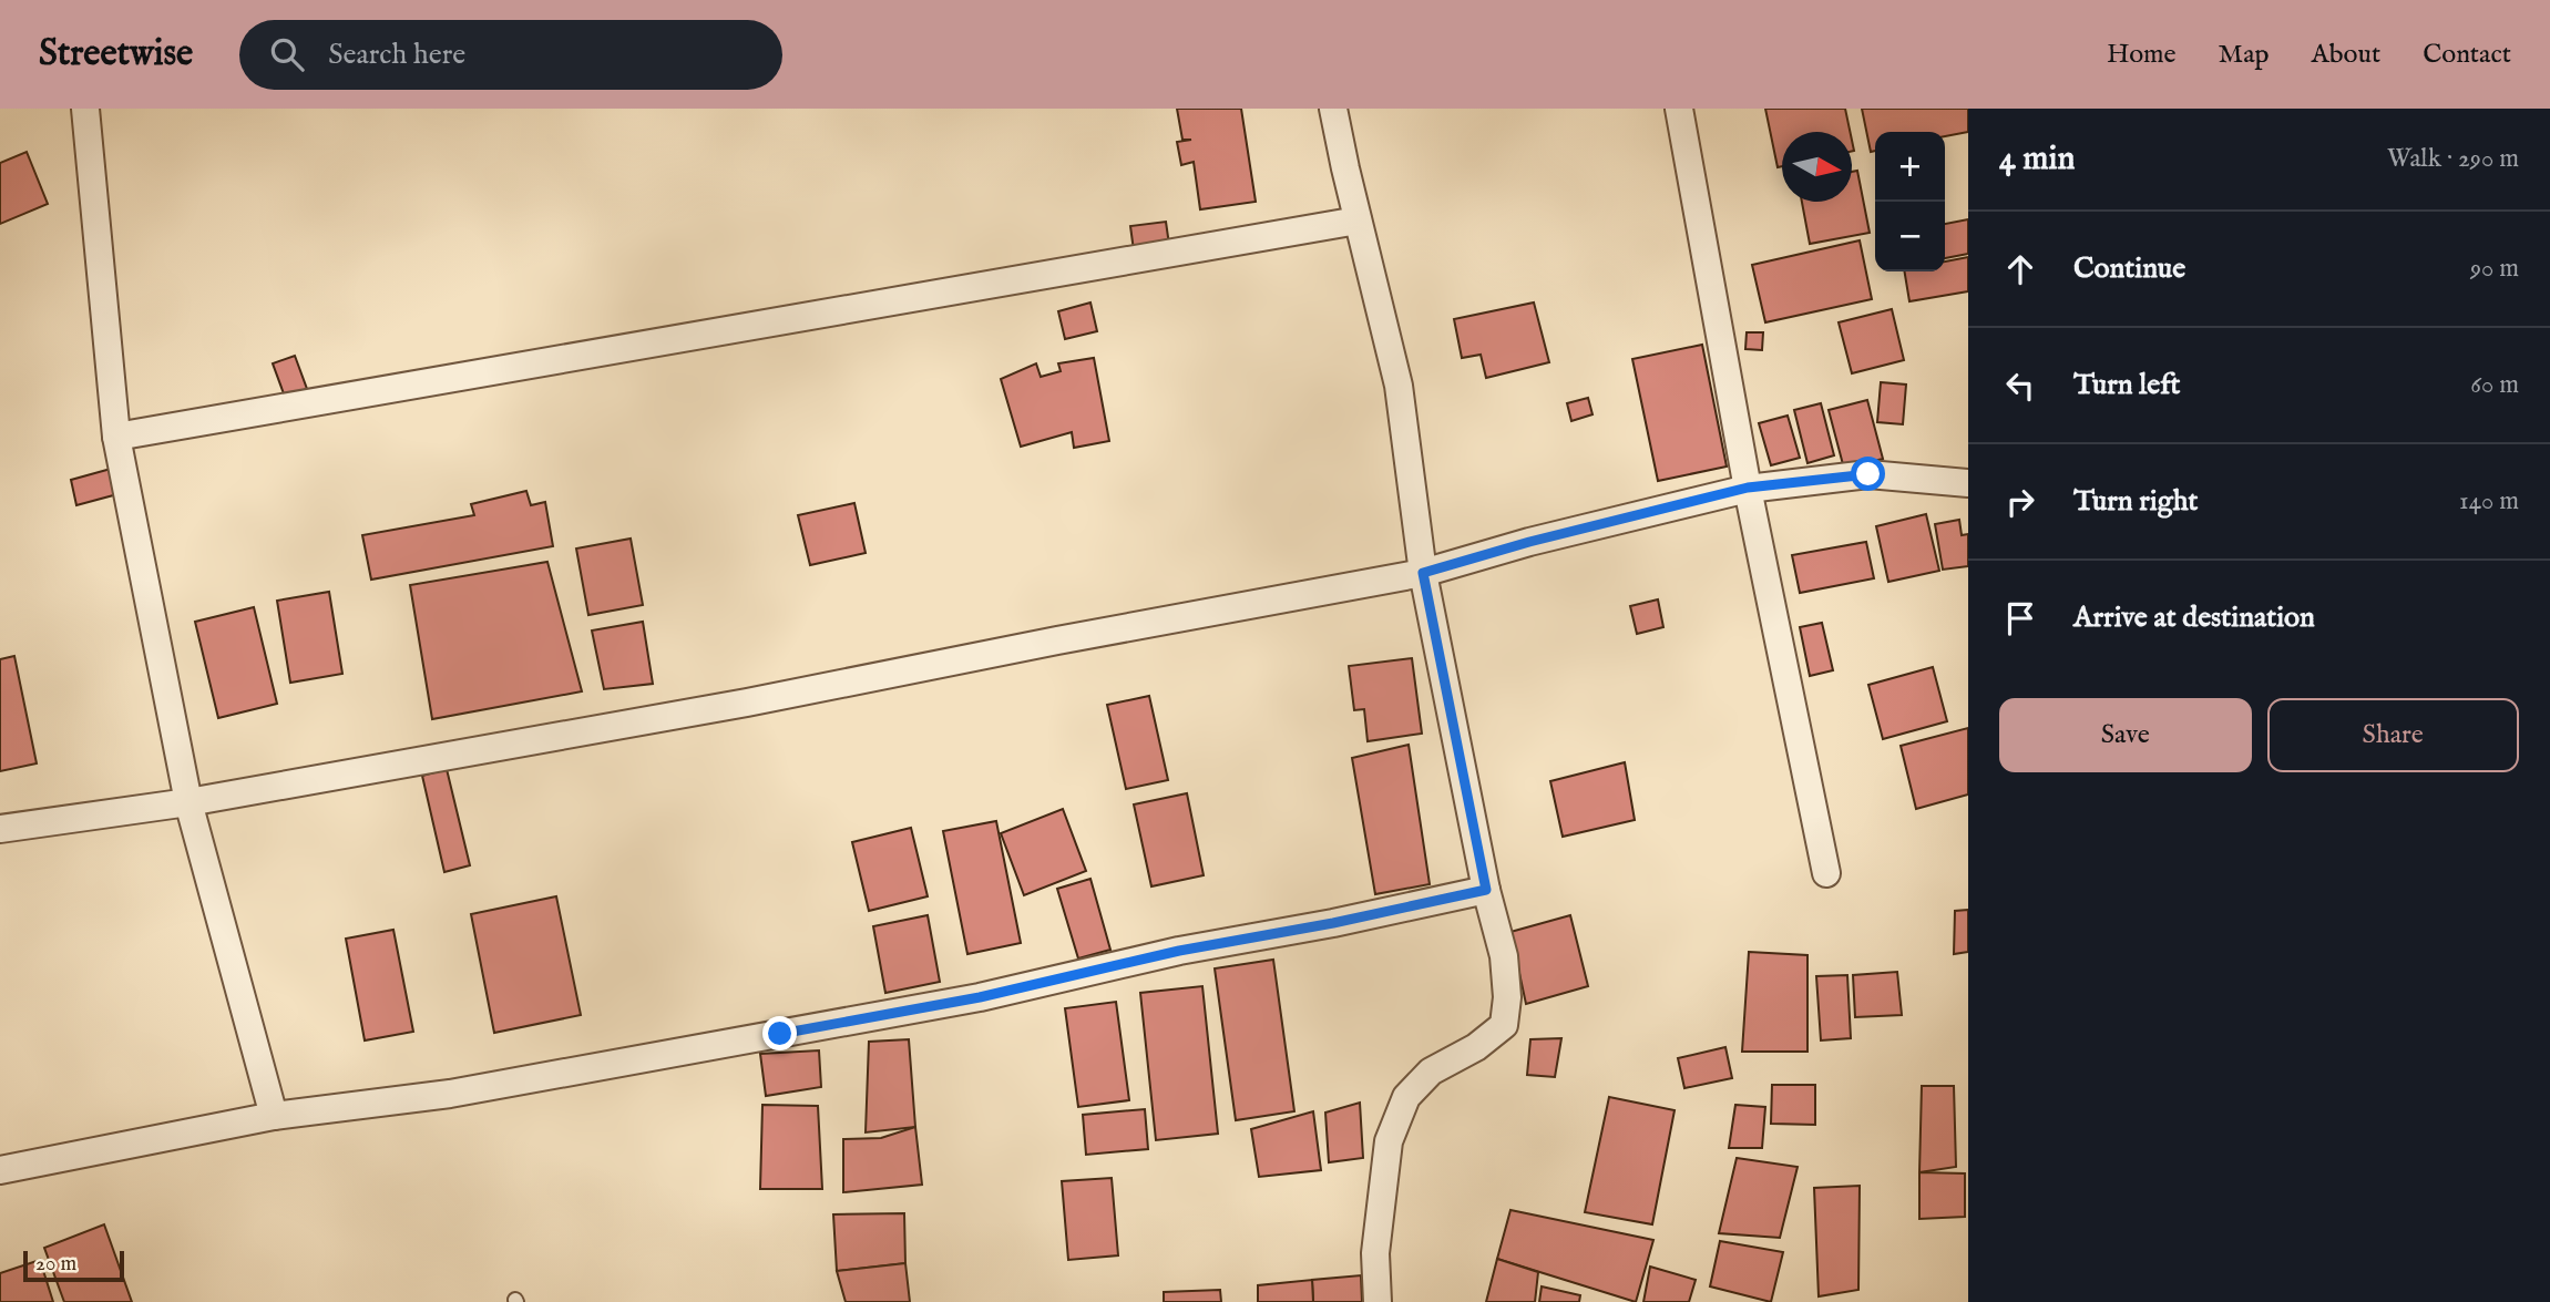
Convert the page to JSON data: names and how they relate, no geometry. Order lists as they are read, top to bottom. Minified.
{"scale_bar":"20 m","north":"right","page":{"header":"Streetwise","search":"Search here","nav":["Home","Map","About","Contact"],"heading":["4 min","Walk · 290 m"],"map_buttons":["+","−"],"list":[["Continue","90 m"],["Turn left","60 m"],["Turn right","140 m"],"Arrive at destination"],"buttons":["Save","Share"],"scale":"20 m"}}
